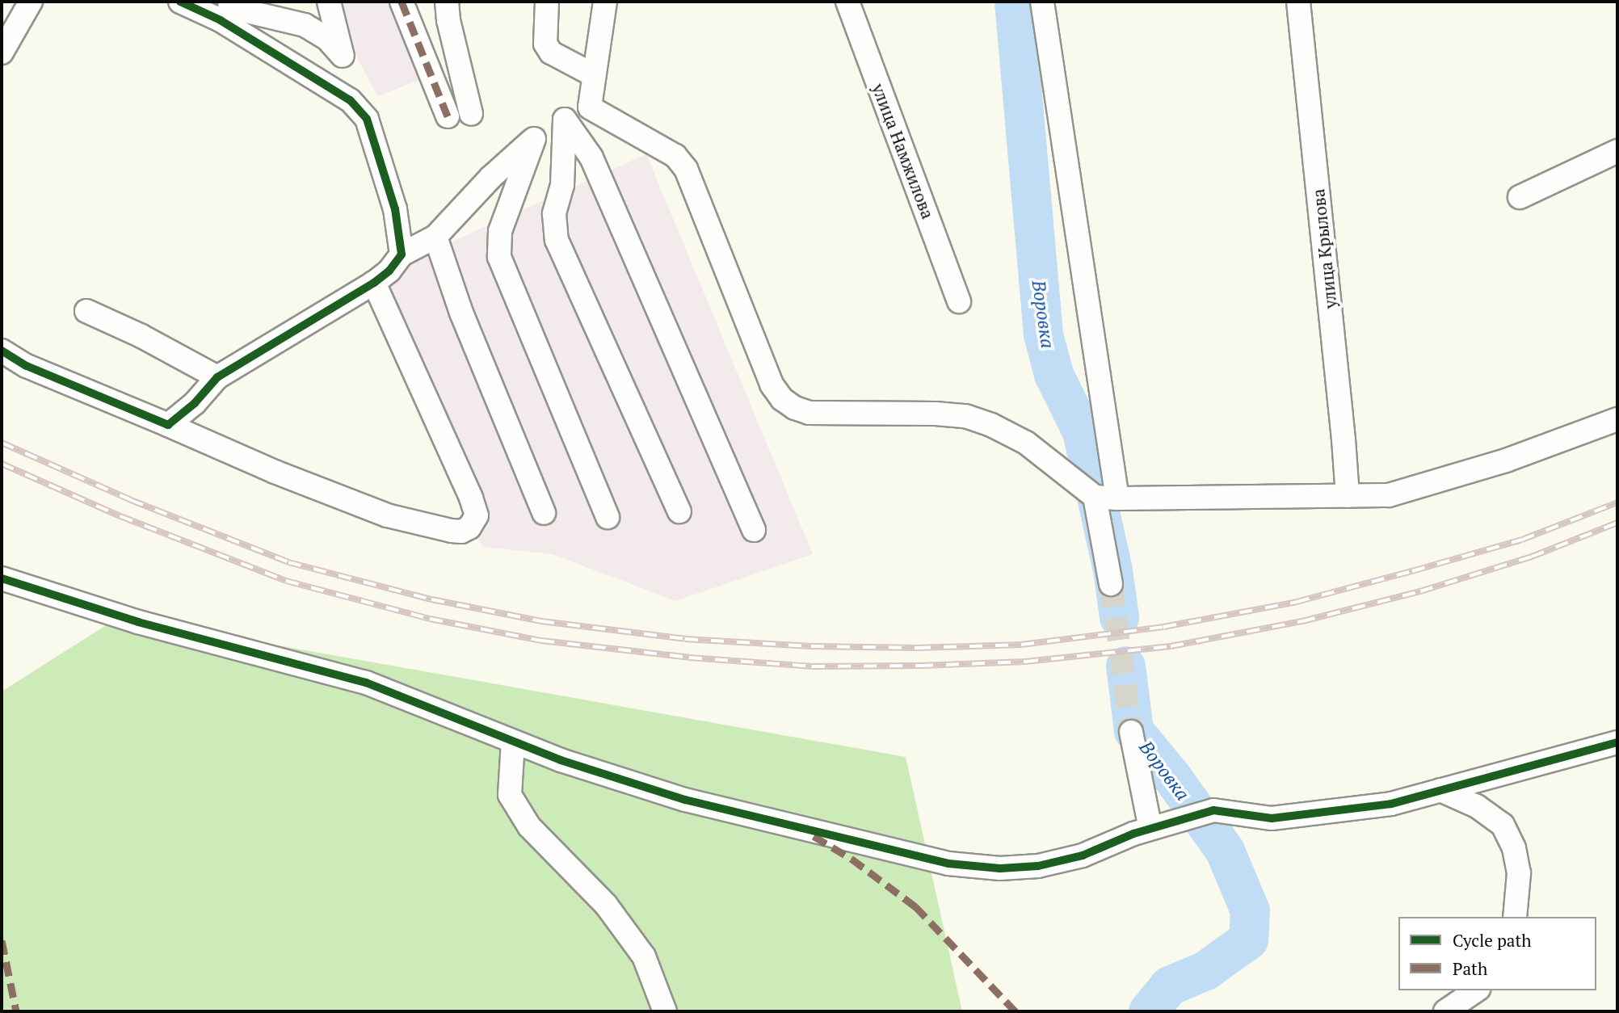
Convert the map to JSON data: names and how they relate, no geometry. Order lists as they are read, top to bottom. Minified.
{"streets":{"street":["улица Намжилова","улица Крылова"]},"water":["Воровка"],"legend":["Cycle path","Path"]}
